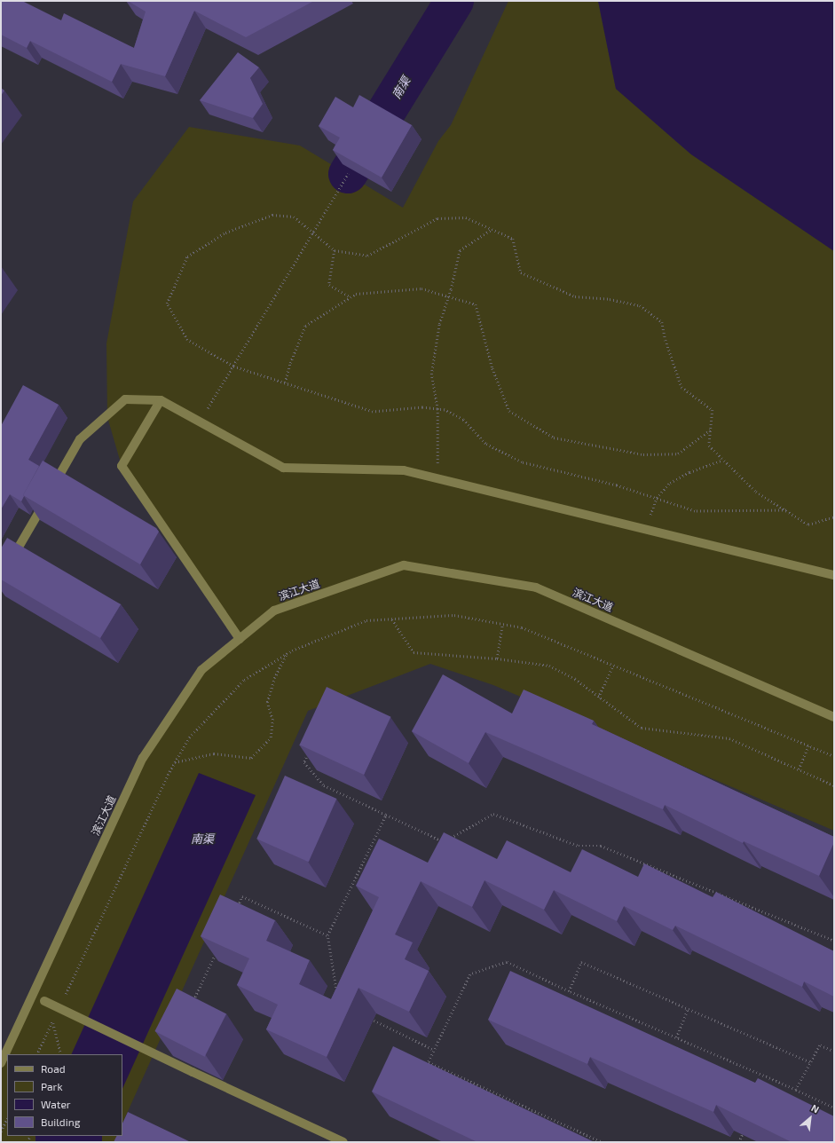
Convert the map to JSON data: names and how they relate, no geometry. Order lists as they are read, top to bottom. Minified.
{"streets":{"street":["滨江大道"]},"water":["南渠"],"legend":["Road","Park","Water","Building"],"north":"top right"}
